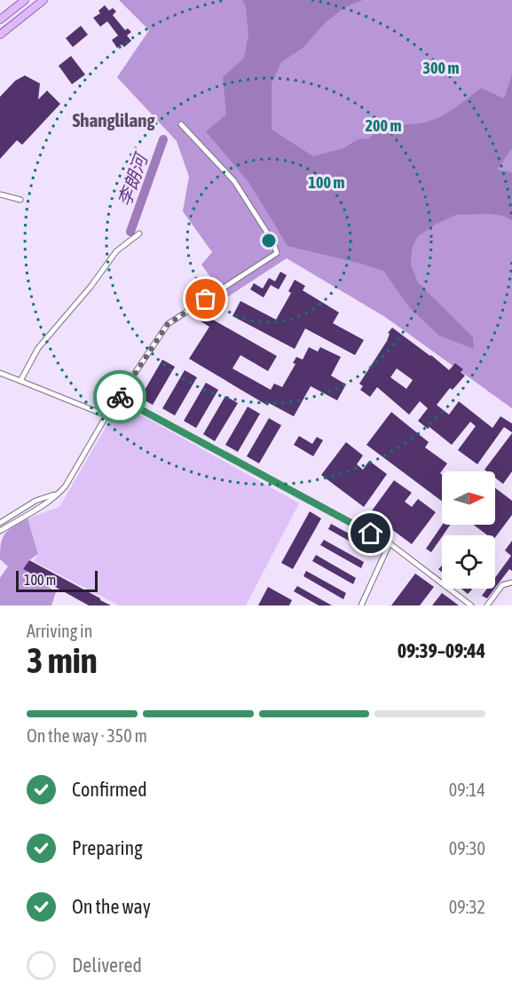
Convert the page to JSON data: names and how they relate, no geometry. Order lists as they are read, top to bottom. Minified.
{"districts":["Shanglilang"],"water":["李朗河"],"scale_bar":"100 m","north":"right","page":{"scale":"100 m","heading":["3 min","Arriving in","09:39–09:44"],"bar":"On the way · 350 m","list":[["Confirmed","09:14"],["Preparing","09:30"],["On the way","09:32"],"Delivered"]},"rings":["300 m","200 m","100 m"]}
